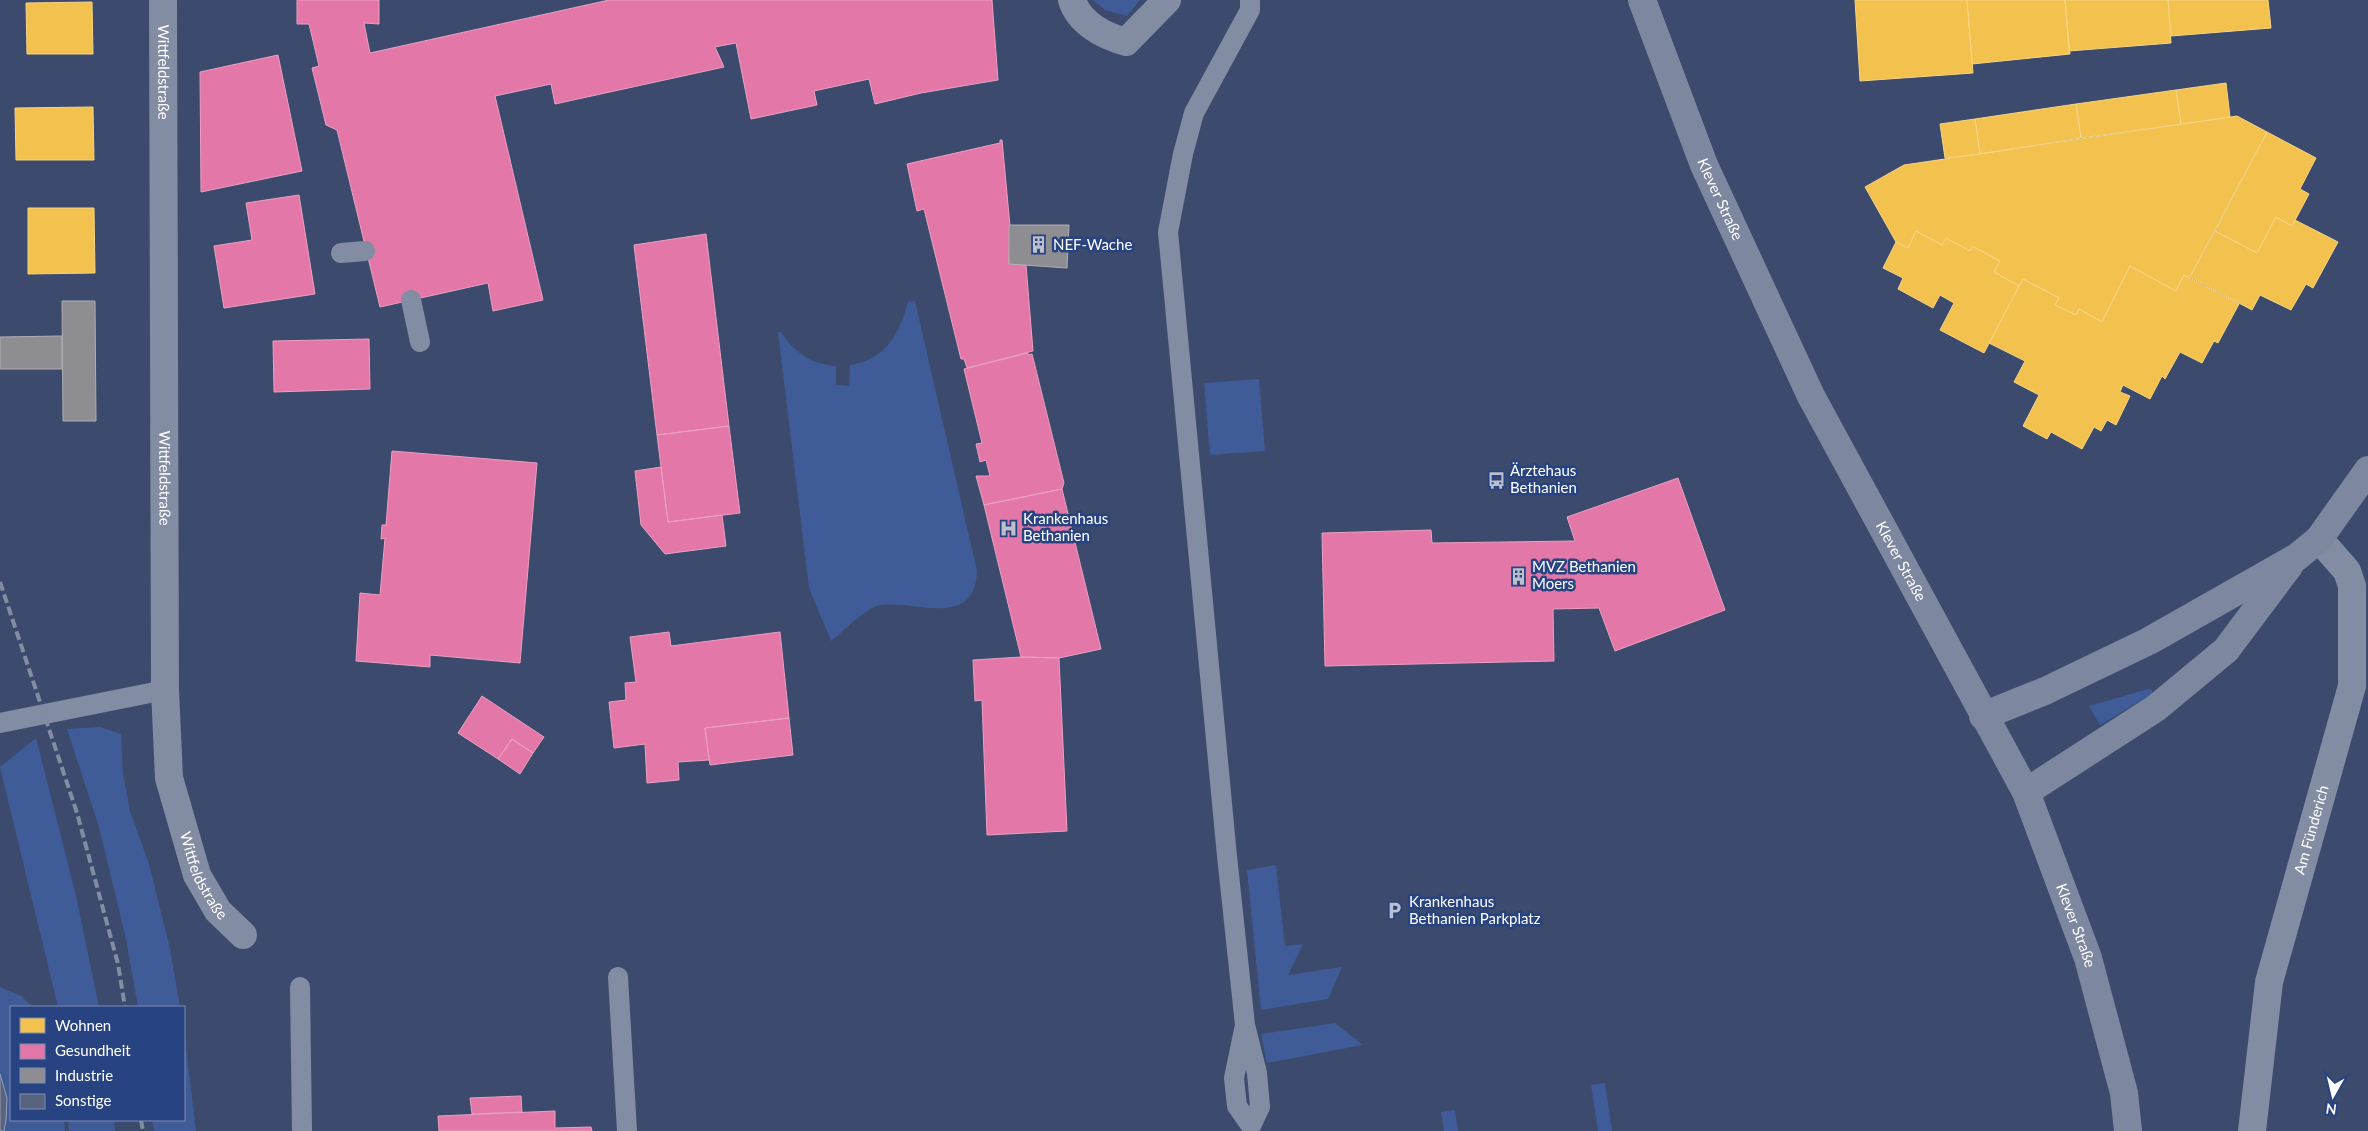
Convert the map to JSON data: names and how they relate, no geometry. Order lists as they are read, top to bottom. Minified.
{"streets":{"main road":["Klever Straße"],"street":["Wittfeldstraße","Am Fünderich"]},"places":{"building":["NEF-Wache","MVZ Bethanien Moers"],"bus stop":["Ärztehaus Bethanien"],"hospital":["Krankenhaus Bethanien"],"parking":["Krankenhaus Bethanien Parkplatz"]},"legend":["Wohnen","Gesundheit","Industrie","Sonstige"],"north":"bottom"}
